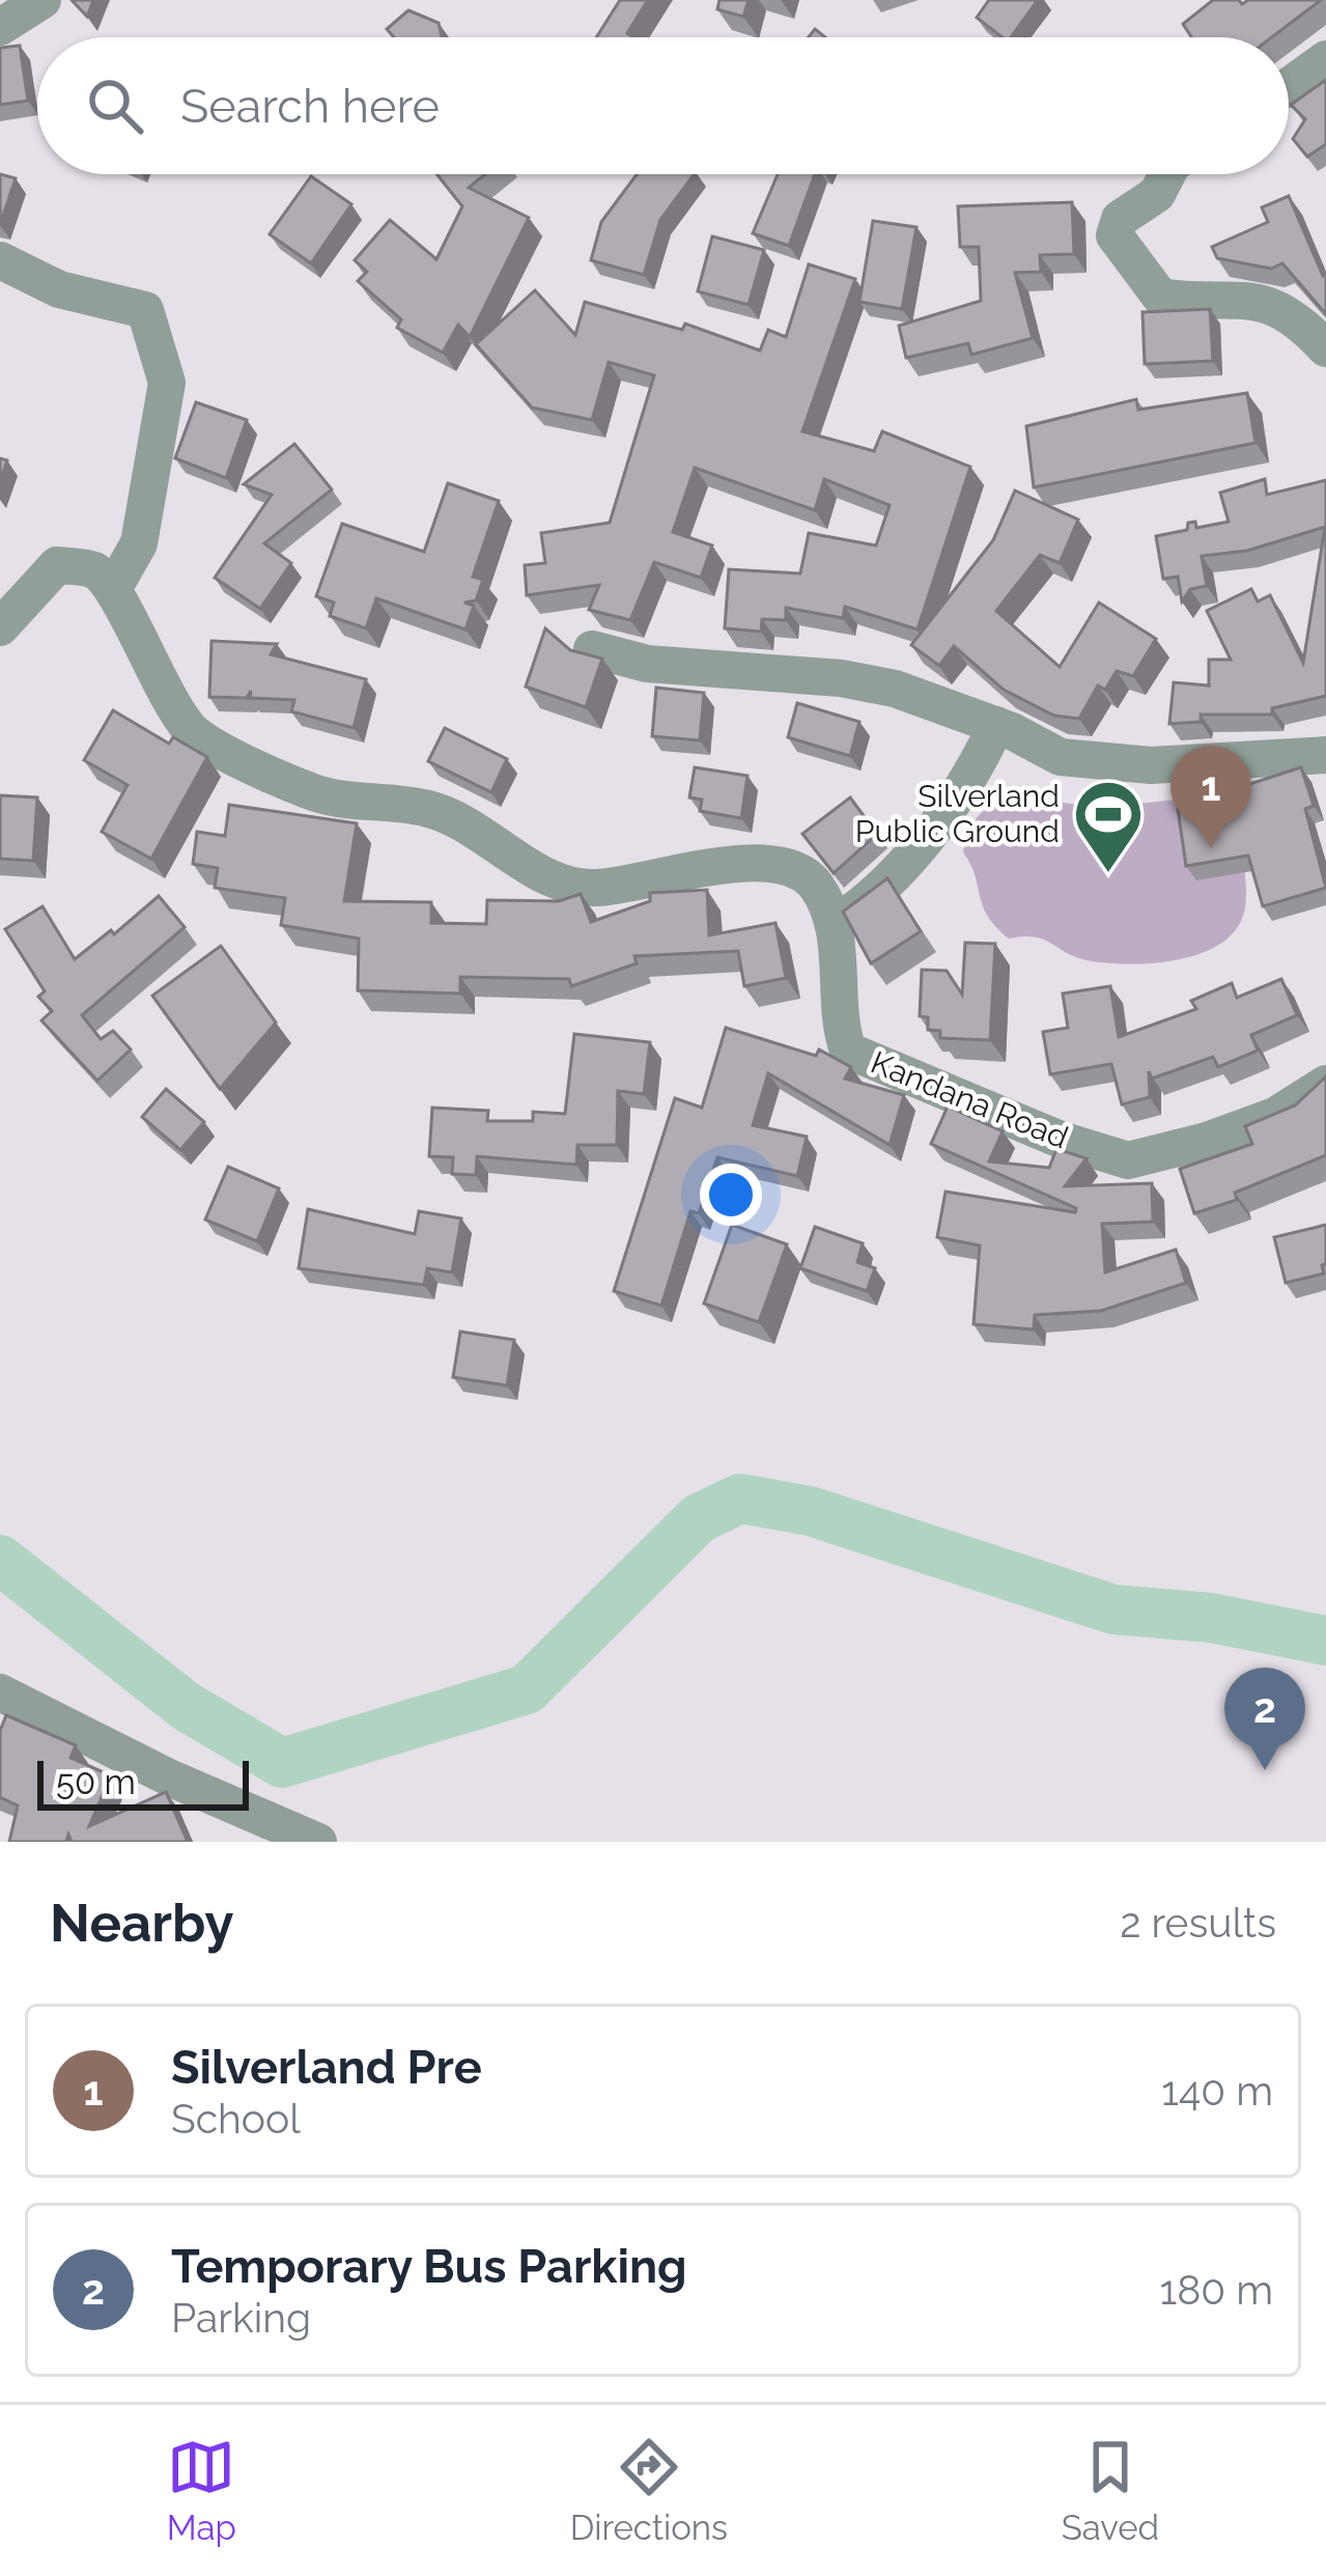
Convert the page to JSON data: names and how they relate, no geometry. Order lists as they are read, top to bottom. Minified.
{"streets":{"street":["Kandana Road"]},"places":{"sports":["Silverland Public Ground"]},"scale_bar":"50 m","page":{"search":"Search here","pins":["1","2"],"scale":"50 m","heading":["Nearby","2 results"],"list":[{"mark":"1","name":"Silverland Pre","note":"School","value":"140 m"},{"mark":"2","name":"Temporary Bus Parking","note":"Parking","value":"180 m"}],"nav":["Map","Directions","Saved"]}}
